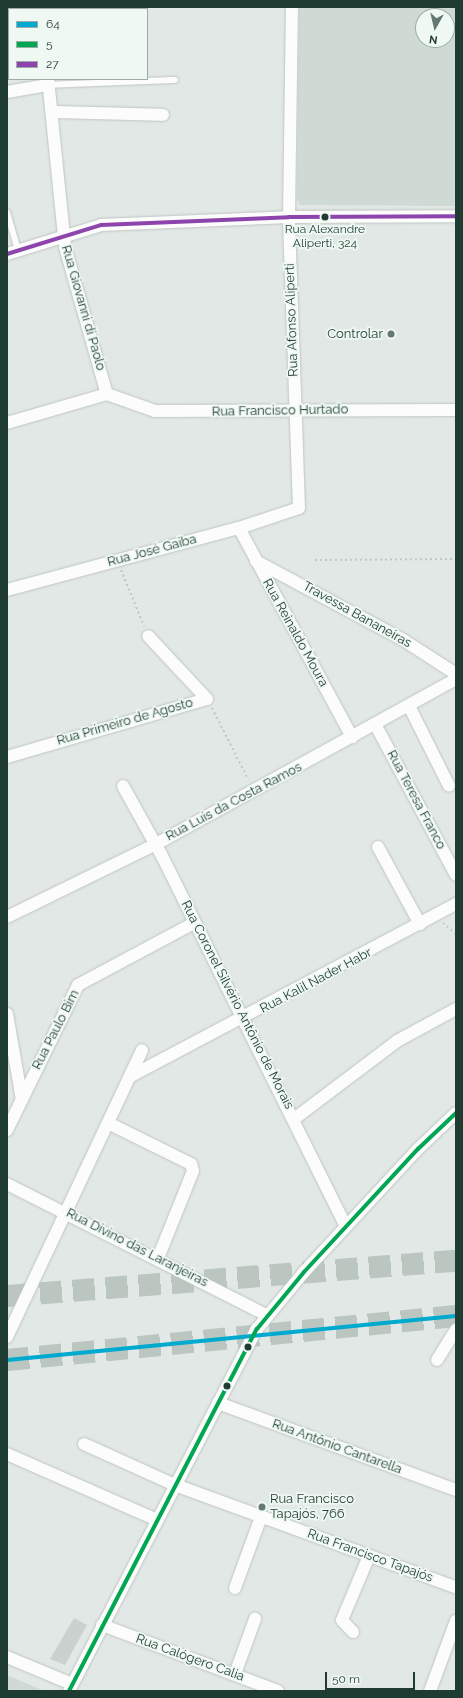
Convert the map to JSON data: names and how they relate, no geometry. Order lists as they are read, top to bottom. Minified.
{"streets":{"street":["Rua Giovanni di Paolo","Rua Afonso Aliperti","Rua Francisco Hurtado","Rua José Gaiba","Travessa Bananeiras","Rua Reinaldo Moura","Rua Primeiro de Agosto","Rua Teresa Franco","Rua Luis da Costa Ramos","Rua Kalil Nader Habr","Rua Coronel Silvério Antônio de Morais","Rua Paulo Bim","Rua Divino das Laranjeiras","Rua Antônio Cantarella","Rua Francisco Tapajós","Rua Calógero Calia"]},"crossings":[["Rua Giovanni di Paolo","Rua Francisco Hurtado"],["Rua Afonso Aliperti","Rua Francisco Hurtado"],["Rua Afonso Aliperti","Rua José Gaiba"],["Rua José Gaiba","Rua Reinaldo Moura"],["Travessa Bananeiras","Rua Reinaldo Moura"],["Rua Reinaldo Moura","Rua Luis da Costa Ramos"],["Rua Teresa Franco","Rua Luis da Costa Ramos"],["Rua Luis da Costa Ramos","Rua Coronel Silvério Antônio de Morais"],["Rua Kalil Nader Habr","Rua Coronel Silvério Antônio de Morais"],["Rua Coronel Silvério Antônio de Morais","Rua Paulo Bim"]],"places":["Rua Alexandre Aliperti, 324","Controlar","Rua Francisco Tapajós, 766"],"lines":["transit line 27","transit line 5","transit line 64"],"legend":["64","5","27"],"scale_bar":"50 m","north":"bottom"}
